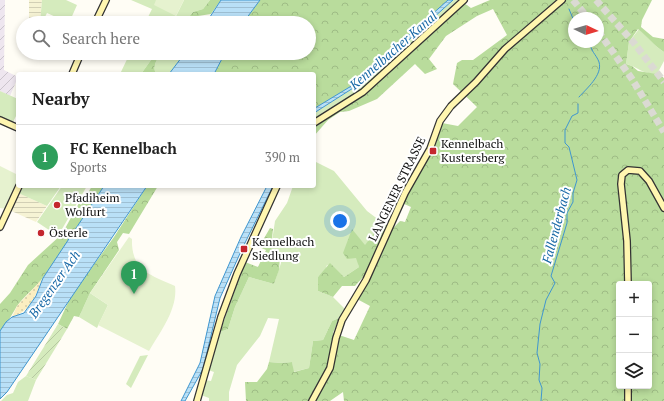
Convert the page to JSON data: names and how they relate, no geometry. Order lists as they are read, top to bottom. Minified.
{"streets":{"main road":["LANGENER STRASSE"]},"water":["Kennelbacher Kanal","Fallenderbach","Bregenzer Ach"],"places":{"transit":["Kennelbach Kustersberg","Kennelbach Siedlung"],"other":["Pfadiheim Wolfurt","Österle"]},"north":"right","page":{"search":"Search here","heading":"Nearby","list":[{"mark":"1","name":"FC Kennelbach","note":"Sports","value":"390 m"}],"pins":"1","map_buttons":["+","−"]}}
